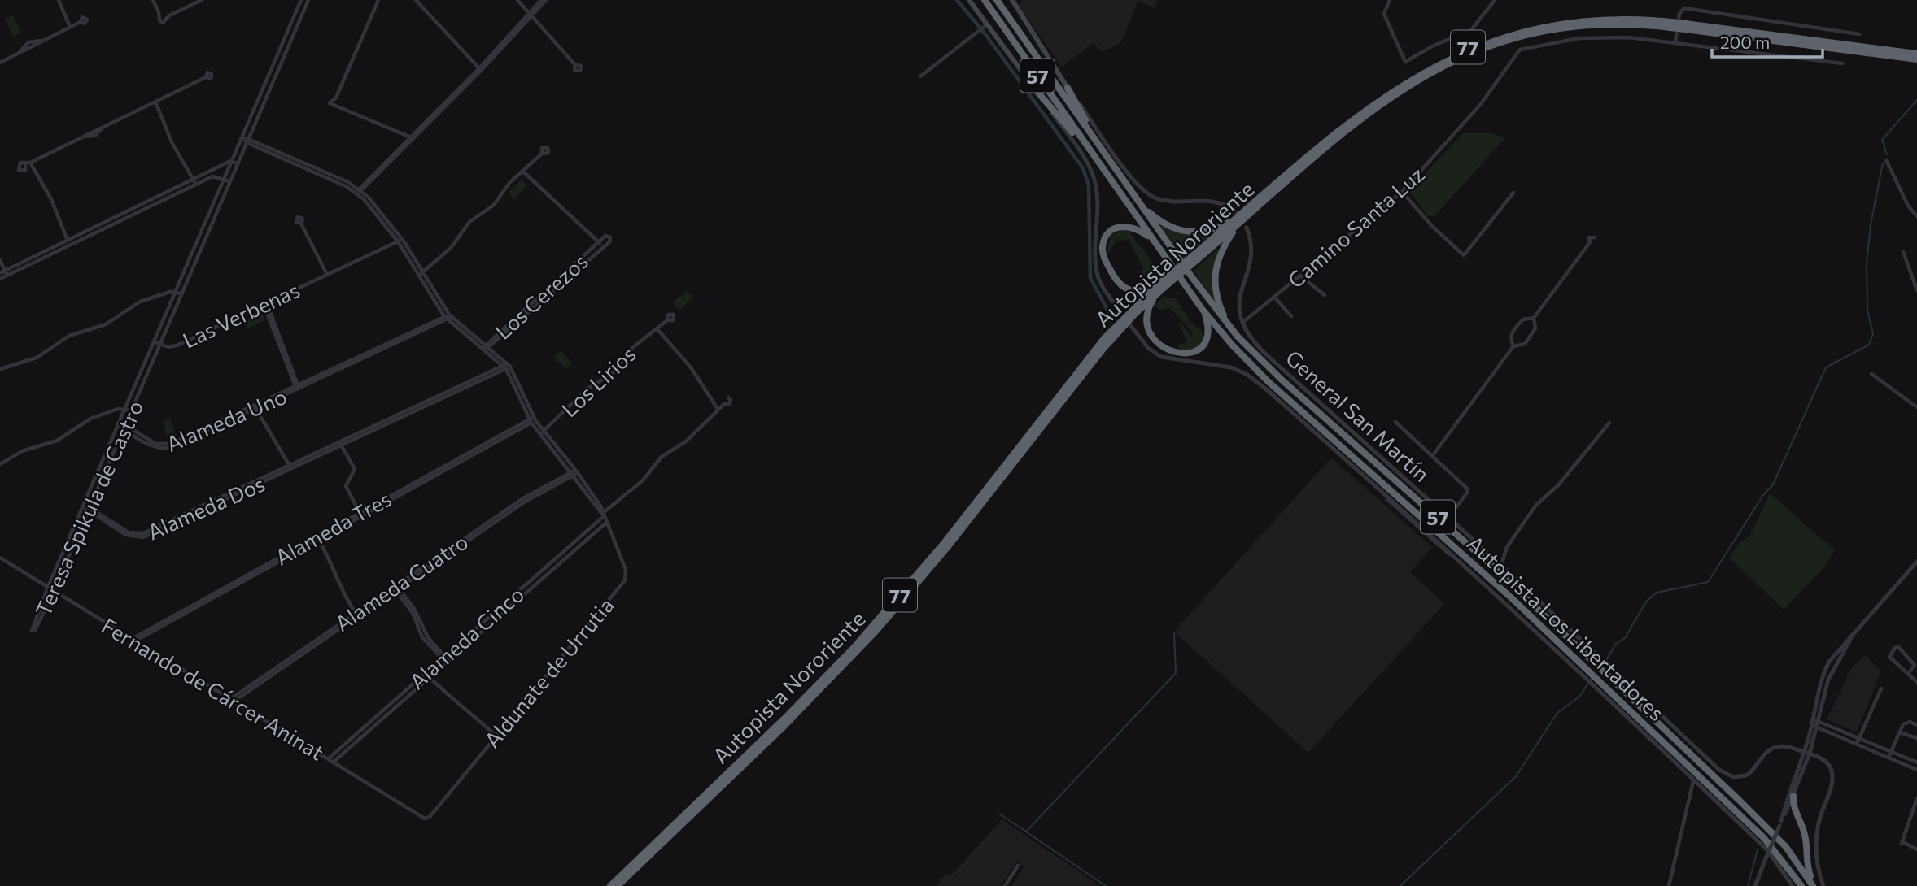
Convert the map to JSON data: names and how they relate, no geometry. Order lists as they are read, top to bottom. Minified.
{"streets":{"highway":["77","57","Autopista Nororiente","Autopista Los Libertadores"],"street":["Camino Santa Luz","Los Cerezos","Las Verbenas","Los Lirios","General San Martín","Alameda Uno","Alameda Dos","Teresa Spikula de Castro","Alameda Tres","Alameda Cuatro","Alameda Cinco","Aldunate de Urrutia","Fernando de Cárcer Aninat"]},"crossings":[["Camino Santa Luz","General San Martín"],["Los Cerezos","Aldunate de Urrutia"],["Las Verbenas","Teresa Spikula de Castro"],["Las Verbenas","Aldunate de Urrutia"],["Los Lirios","Aldunate de Urrutia"],["Alameda Uno","Teresa Spikula de Castro"],["Alameda Uno","Aldunate de Urrutia"],["Alameda Dos","Teresa Spikula de Castro"],["Alameda Dos","Aldunate de Urrutia"],["Teresa Spikula de Castro","Aldunate de Urrutia"],["Teresa Spikula de Castro","Fernando de Cárcer Aninat"],["Alameda Tres","Aldunate de Urrutia"],["Alameda Tres","Fernando de Cárcer Aninat"],["Alameda Cuatro","Aldunate de Urrutia"],["Alameda Cuatro","Fernando de Cárcer Aninat"],["Alameda Cinco","Aldunate de Urrutia"],["Alameda Cinco","Fernando de Cárcer Aninat"],["Aldunate de Urrutia","Fernando de Cárcer Aninat"]],"scale_bar":"200 m"}
